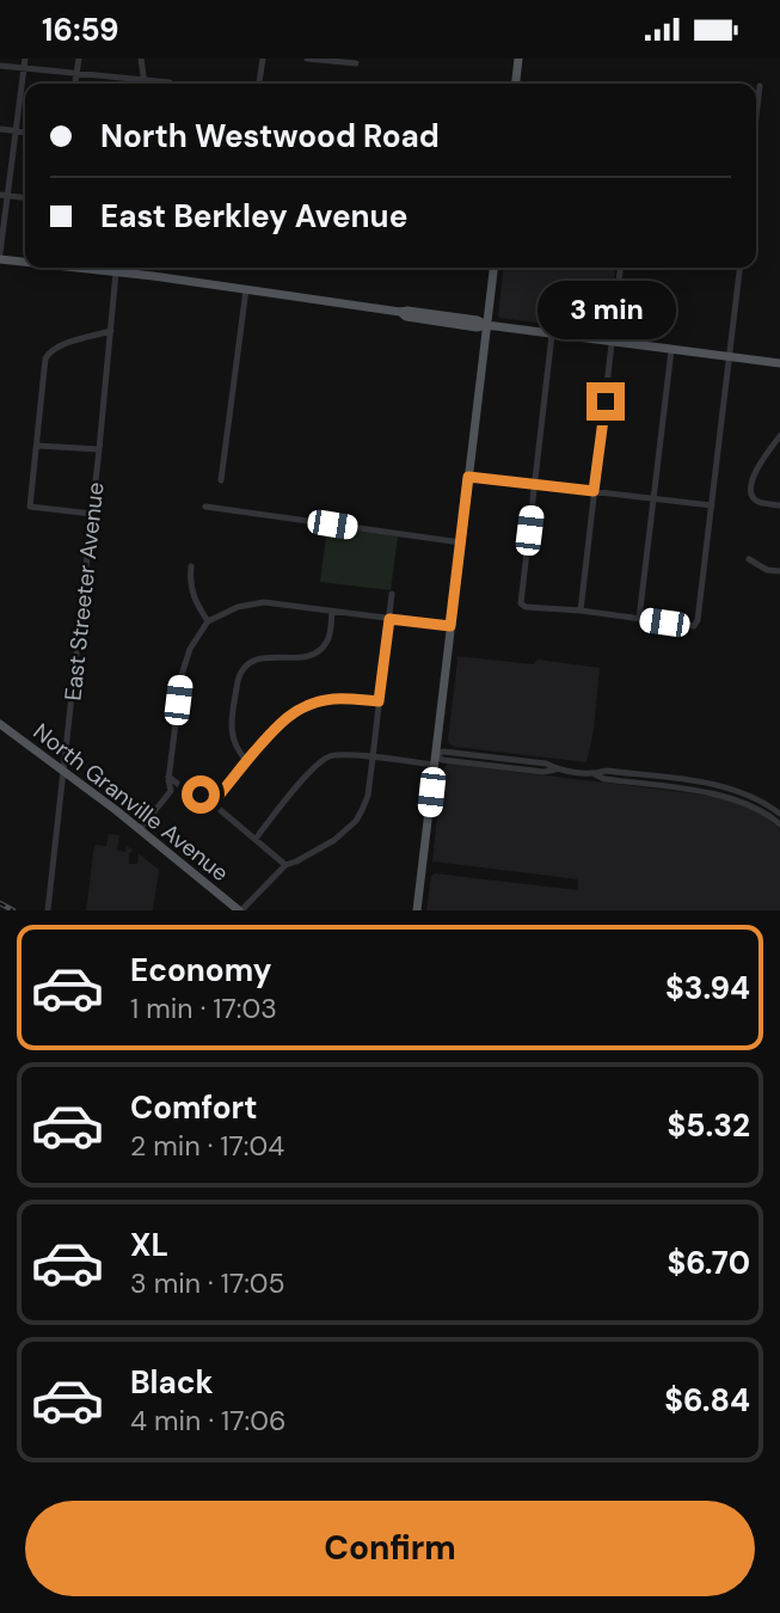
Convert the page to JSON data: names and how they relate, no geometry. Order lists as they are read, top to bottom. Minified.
{"streets":{"main road":["North Granville Avenue"],"street":["East Streeter Avenue"]},"crossings":[["East Streeter Avenue","North Granville Avenue"]],"page":{"status":"16:59","banner":["North Westwood Road","East Berkley Avenue"],"bubble":"3 min","list":[{"name":"Economy","note":"1 min · 17:03","value":"$3.94"},{"name":"Comfort","note":"2 min · 17:04","value":"$5.32"},{"name":"XL","note":"3 min · 17:05","value":"$6.70"},{"name":"Black","note":"4 min · 17:06","value":"$6.84"}],"buttons":"Confirm"}}
